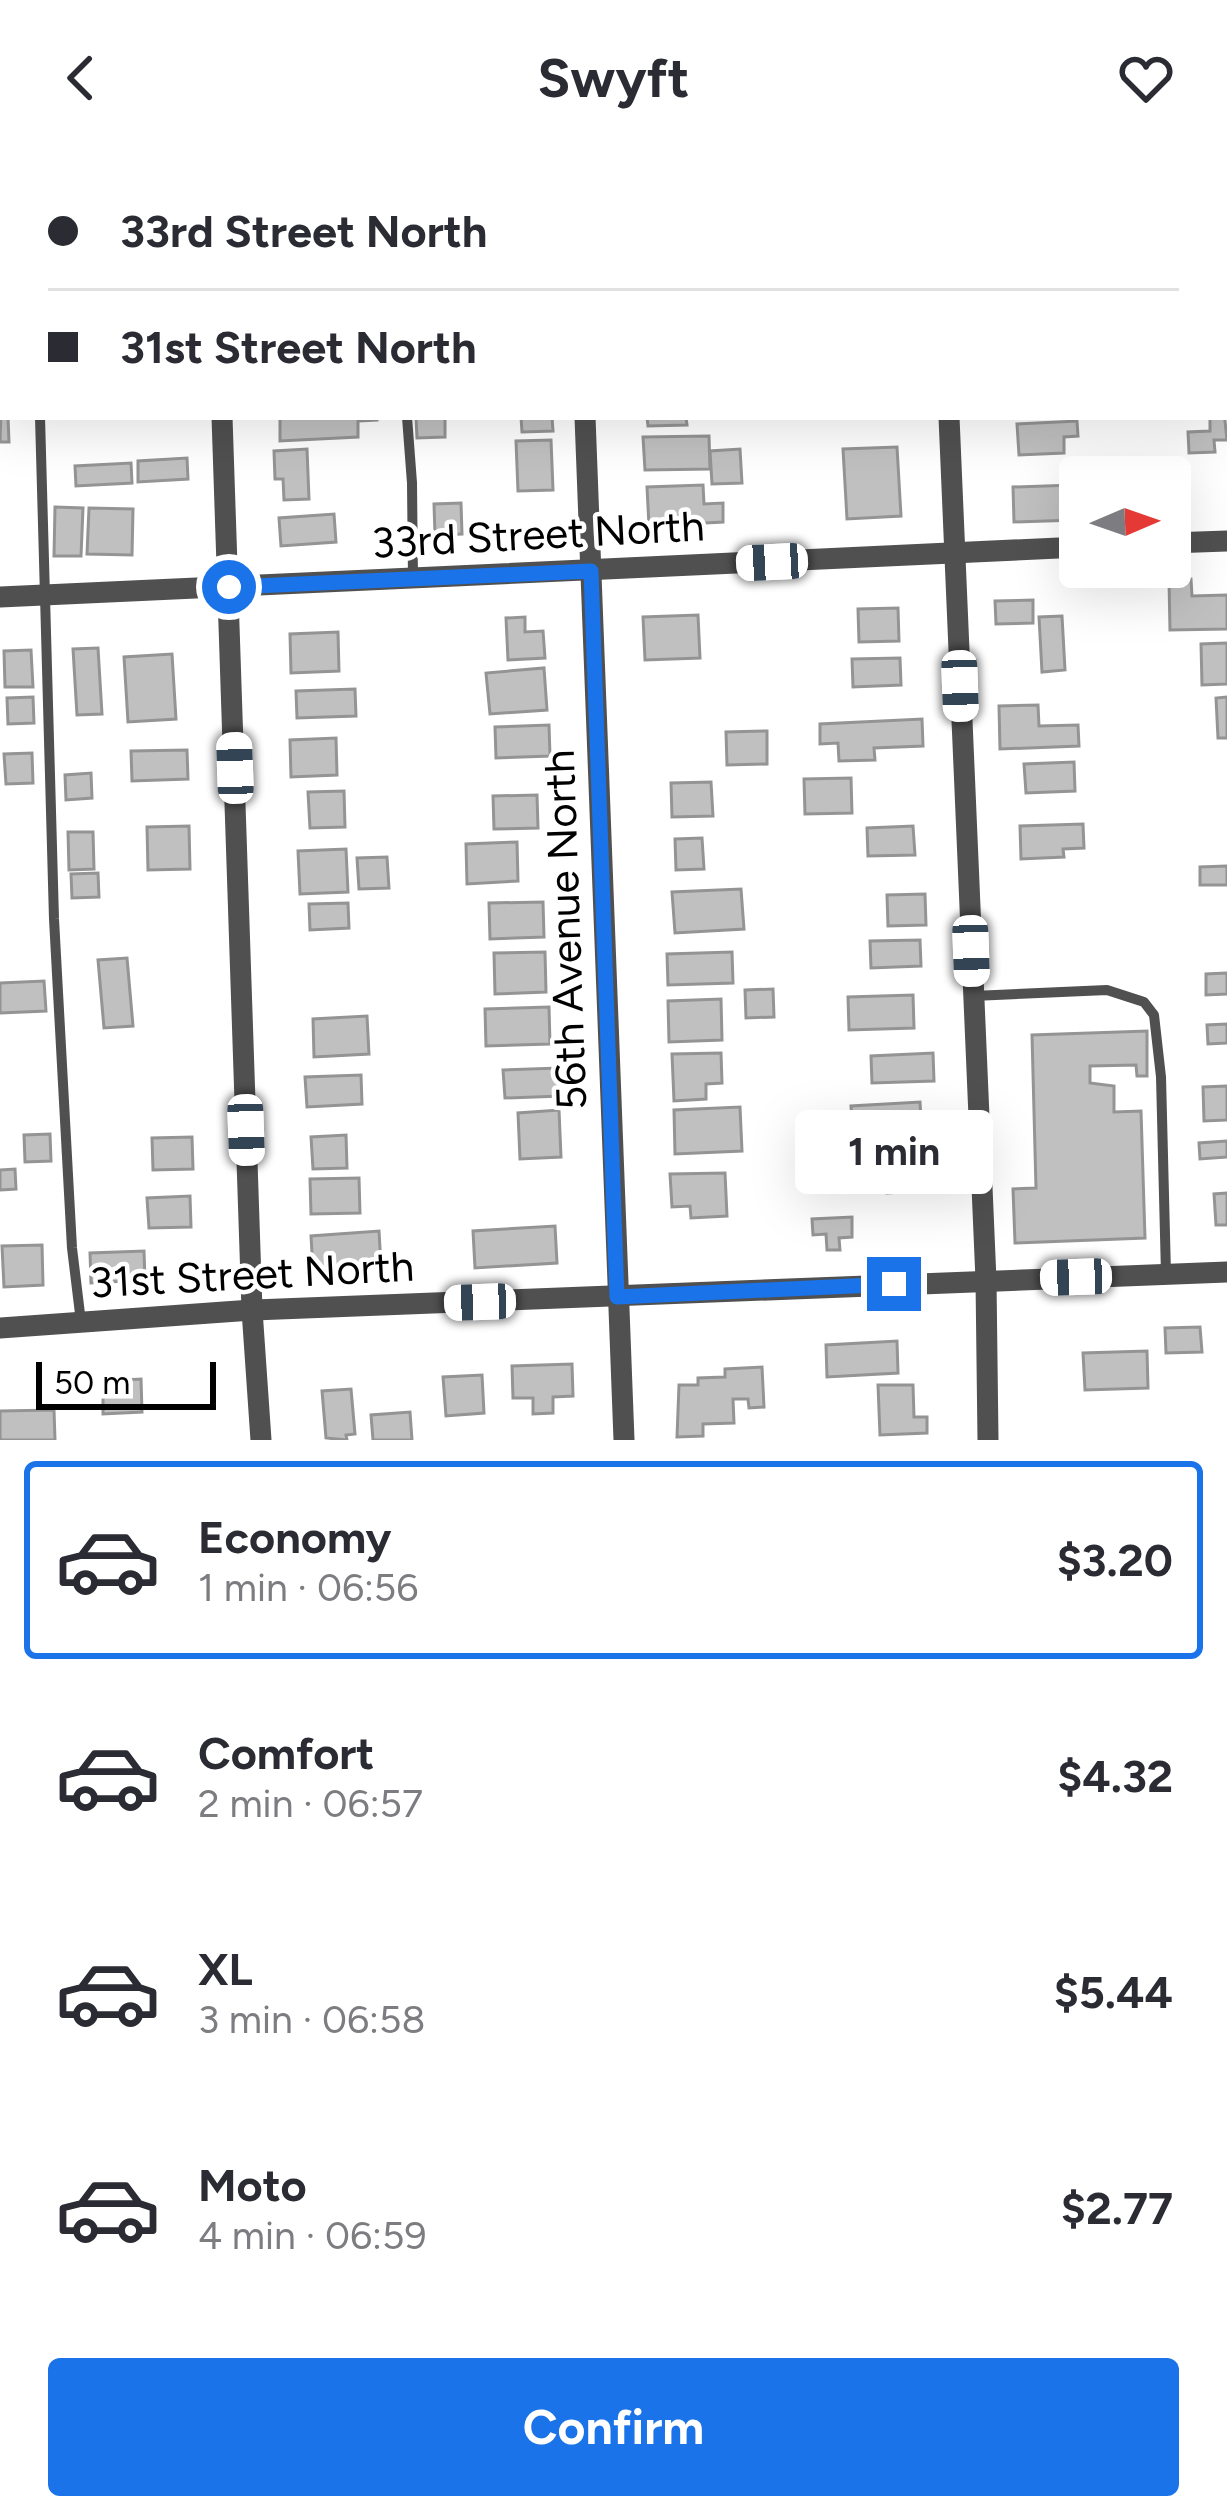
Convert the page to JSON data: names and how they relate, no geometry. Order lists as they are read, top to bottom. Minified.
{"streets":{"street":["33rd Street North","56th Avenue North","31st Street North"]},"crossings":[["33rd Street North","56th Avenue North"],["56th Avenue North","31st Street North"]],"scale_bar":"50 m","north":"right","page":{"header":"Swyft","banner":["33rd Street North","31st Street North"],"bubble":"1 min","scale":"50 m","list":[{"name":"Economy","note":"1 min · 06:56","value":"$3.20"},{"name":"Comfort","note":"2 min · 06:57","value":"$4.32"},{"name":"XL","note":"3 min · 06:58","value":"$5.44"},{"name":"Moto","note":"4 min · 06:59","value":"$2.77"}],"buttons":"Confirm"}}
